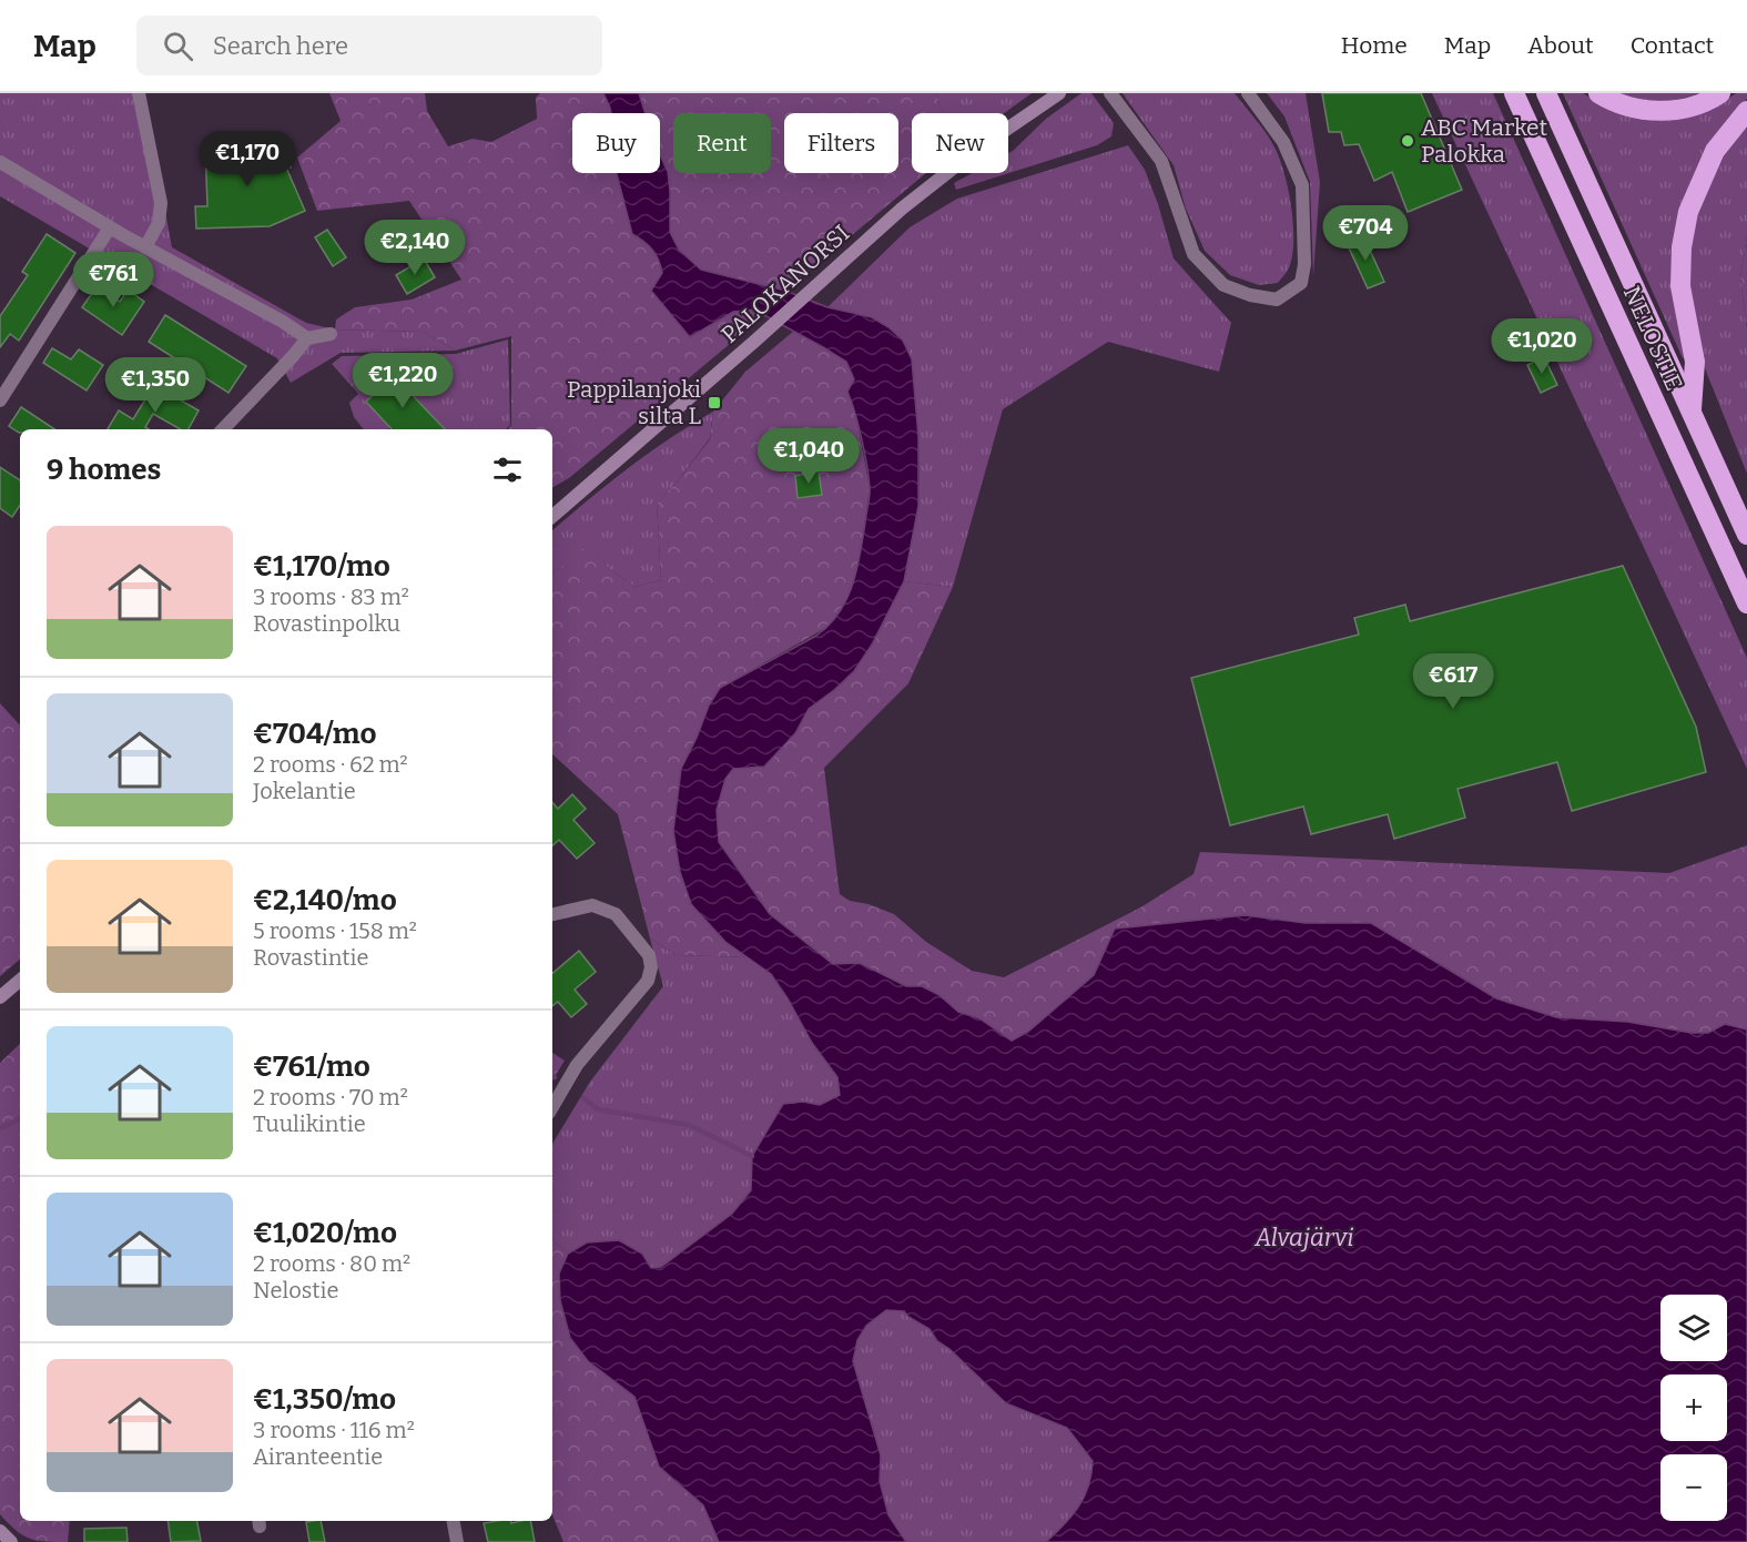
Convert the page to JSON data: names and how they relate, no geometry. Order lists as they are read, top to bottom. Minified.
{"streets":{"highway":["NELOSTIE"],"main road":["PALOKANORSI"]},"water":["Alvajärvi"],"places":{"other":["ABC Market Palokka"],"transit":["Pappilanjoki silta L"]},"page":{"header":"Map","search":"Search here","nav":["Home","Map","About","Contact"],"chip":["Buy","Rent","Filters","New"],"price":["€1,170","€704","€2,140","€761","€1,020","€1,220","€1,350","€1,040","€617"],"heading":"9 homes","list":[{"name":"€1,170/mo","note":"3 rooms · 83 m² · Rovastinpolku"},{"name":"€704/mo","note":"2 rooms · 62 m² · Jokelantie"},{"name":"€2,140/mo","note":"5 rooms · 158 m² · Rovastintie"},{"name":"€761/mo","note":"2 rooms · 70 m² · Tuulikintie"},{"name":"€1,020/mo","note":"2 rooms · 80 m² · Nelostie"},{"name":"€1,350/mo","note":"3 rooms · 116 m² · Airanteentie"}],"map_buttons":["+","−"]}}
